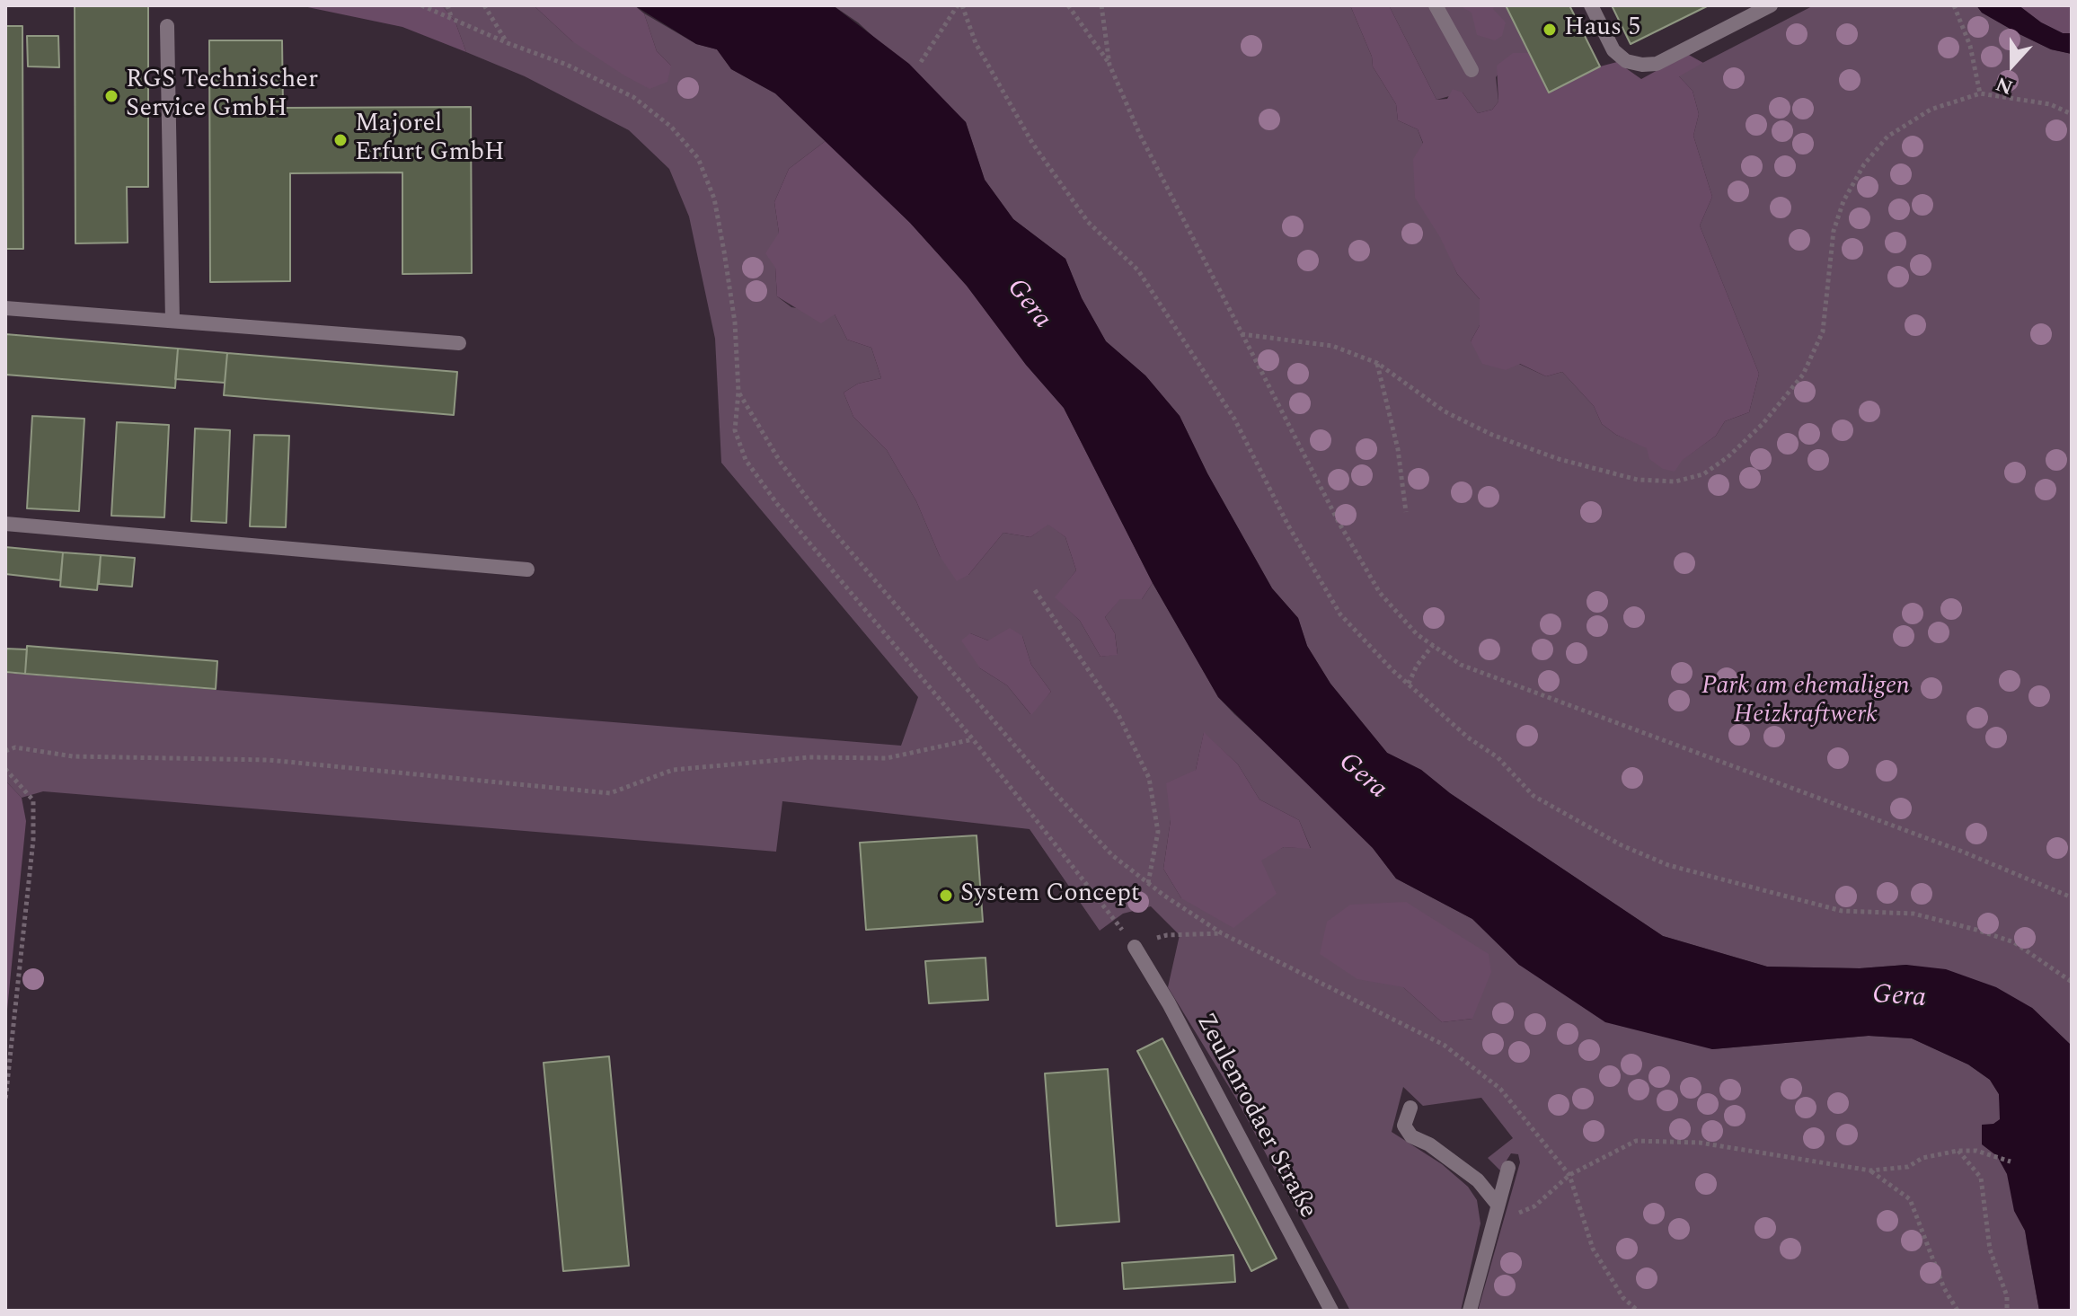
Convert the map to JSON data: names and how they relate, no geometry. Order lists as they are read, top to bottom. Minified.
{"streets":{"street":["Zeulenrodaer Straße"]},"water":["Gera"],"parks":["Park am ehemaligen Heizkraftwerk"],"places":["Haus 5","RGS Technischer Service GmbH","Majorel Erfurt GmbH","System Concept"],"north":"bottom"}
